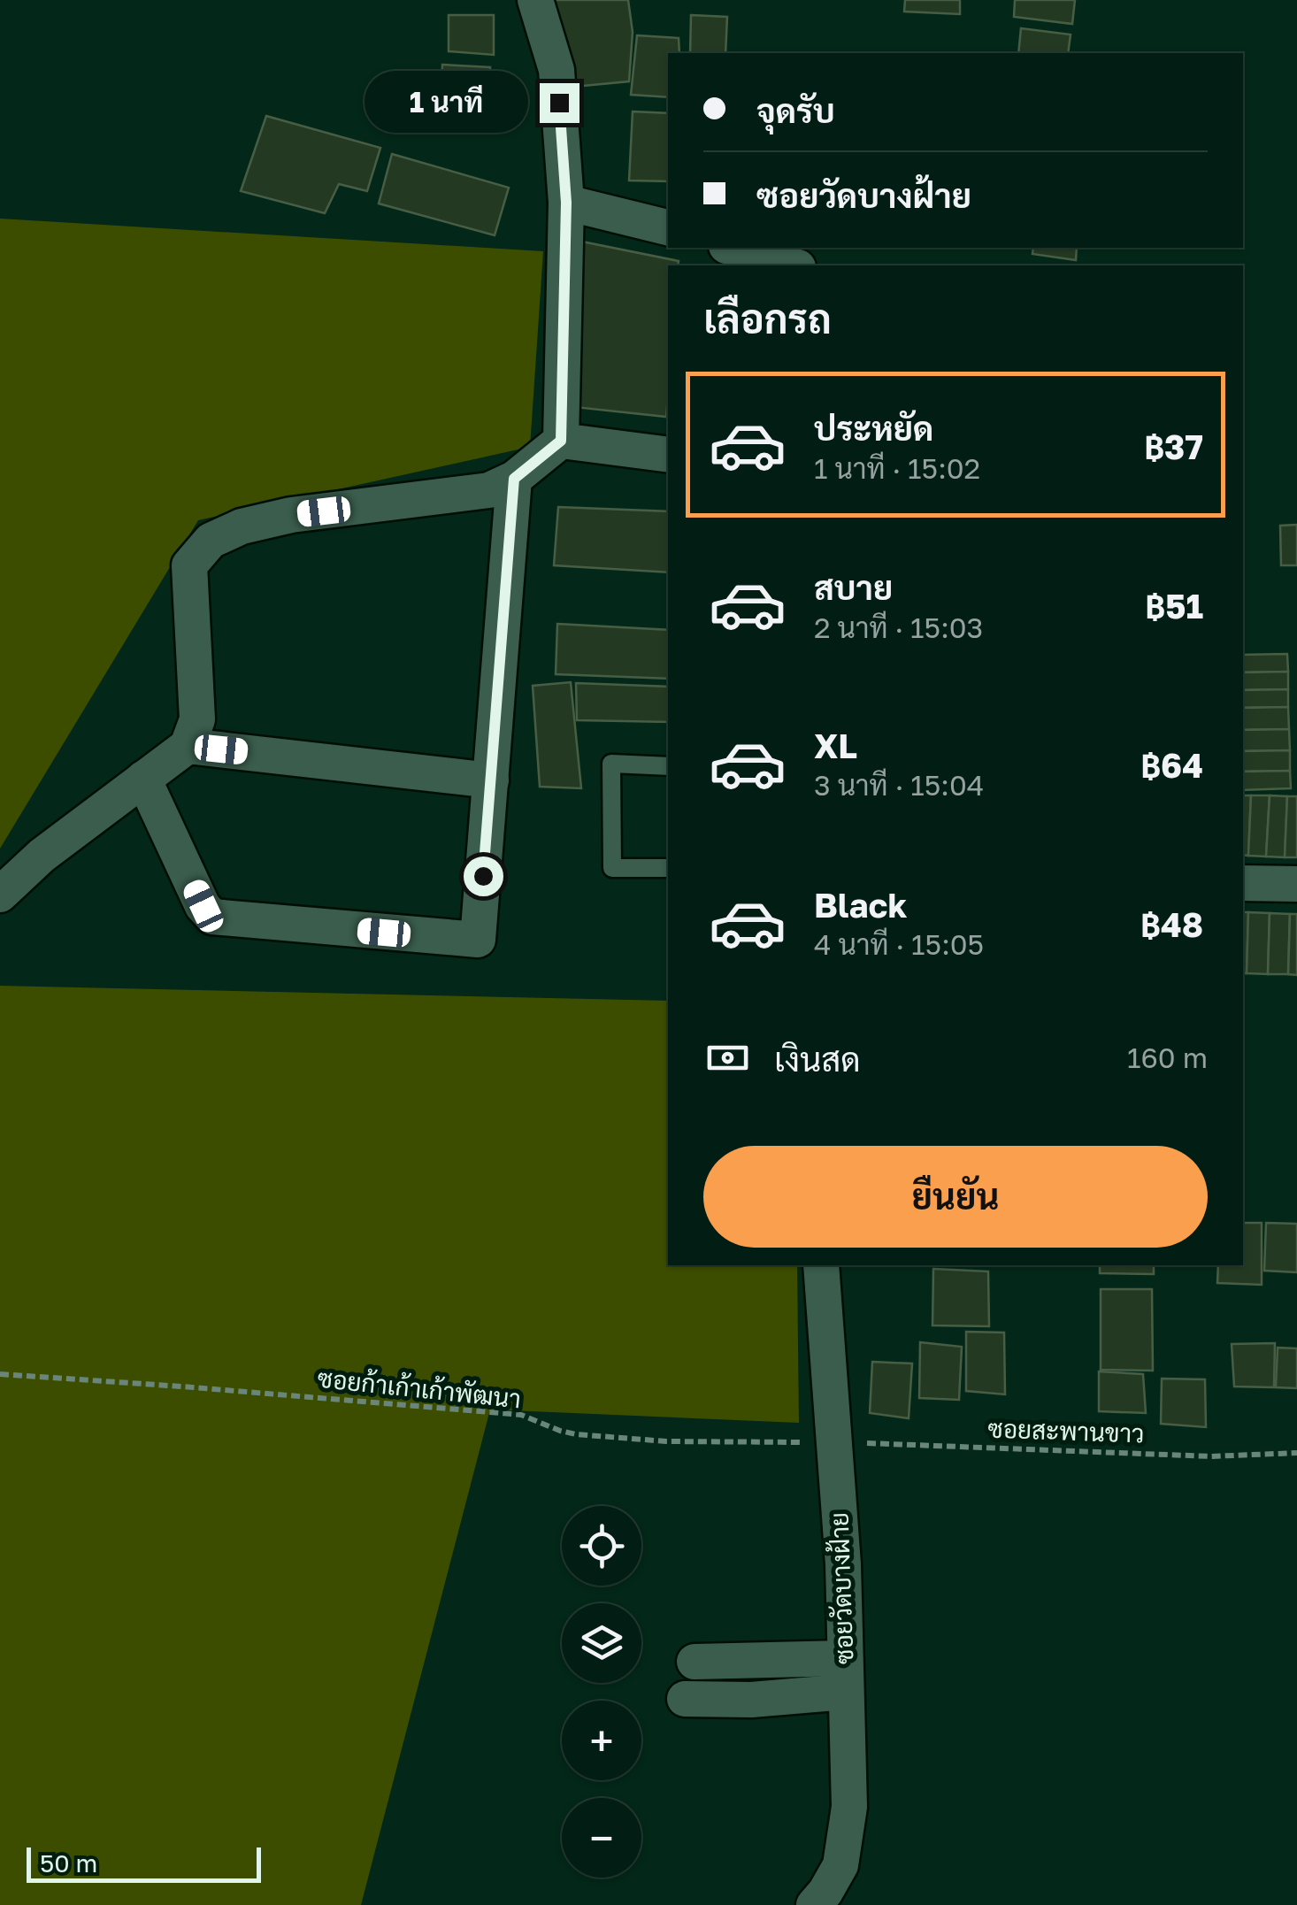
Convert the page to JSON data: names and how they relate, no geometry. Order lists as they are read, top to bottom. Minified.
{"streets":{"street":["ซอยวัดบางฝ้าย"],"path":["ซอยก้าเก้าเก้าพัฒนา","ซอยสะพานขาว"]},"crossings":[["ซอยก้าเก้าเก้าพัฒนา","ซอยสะพานขาว"],["ซอยก้าเก้าเก้าพัฒนา","ซอยวัดบางฝ้าย"],["ซอยสะพานขาว","ซอยวัดบางฝ้าย"]],"scale_bar":"50 m","page":{"banner":["จุดรับ","ซอยวัดบางฝ้าย"],"bubble":"1 นาที","heading":"เลือกรถ","list":[{"name":"ประหยัด","note":"1 นาที · 15:02","value":"฿37"},{"name":"สบาย","note":"2 นาที · 15:03","value":"฿51"},{"name":"XL","note":"3 นาที · 15:04","value":"฿64"},{"name":"Black","note":"4 นาที · 15:05","value":"฿48"}],"pay":["เงินสด","160 m"],"buttons":"ยืนยัน","map_buttons":["+","−"],"scale":"50 m"}}
